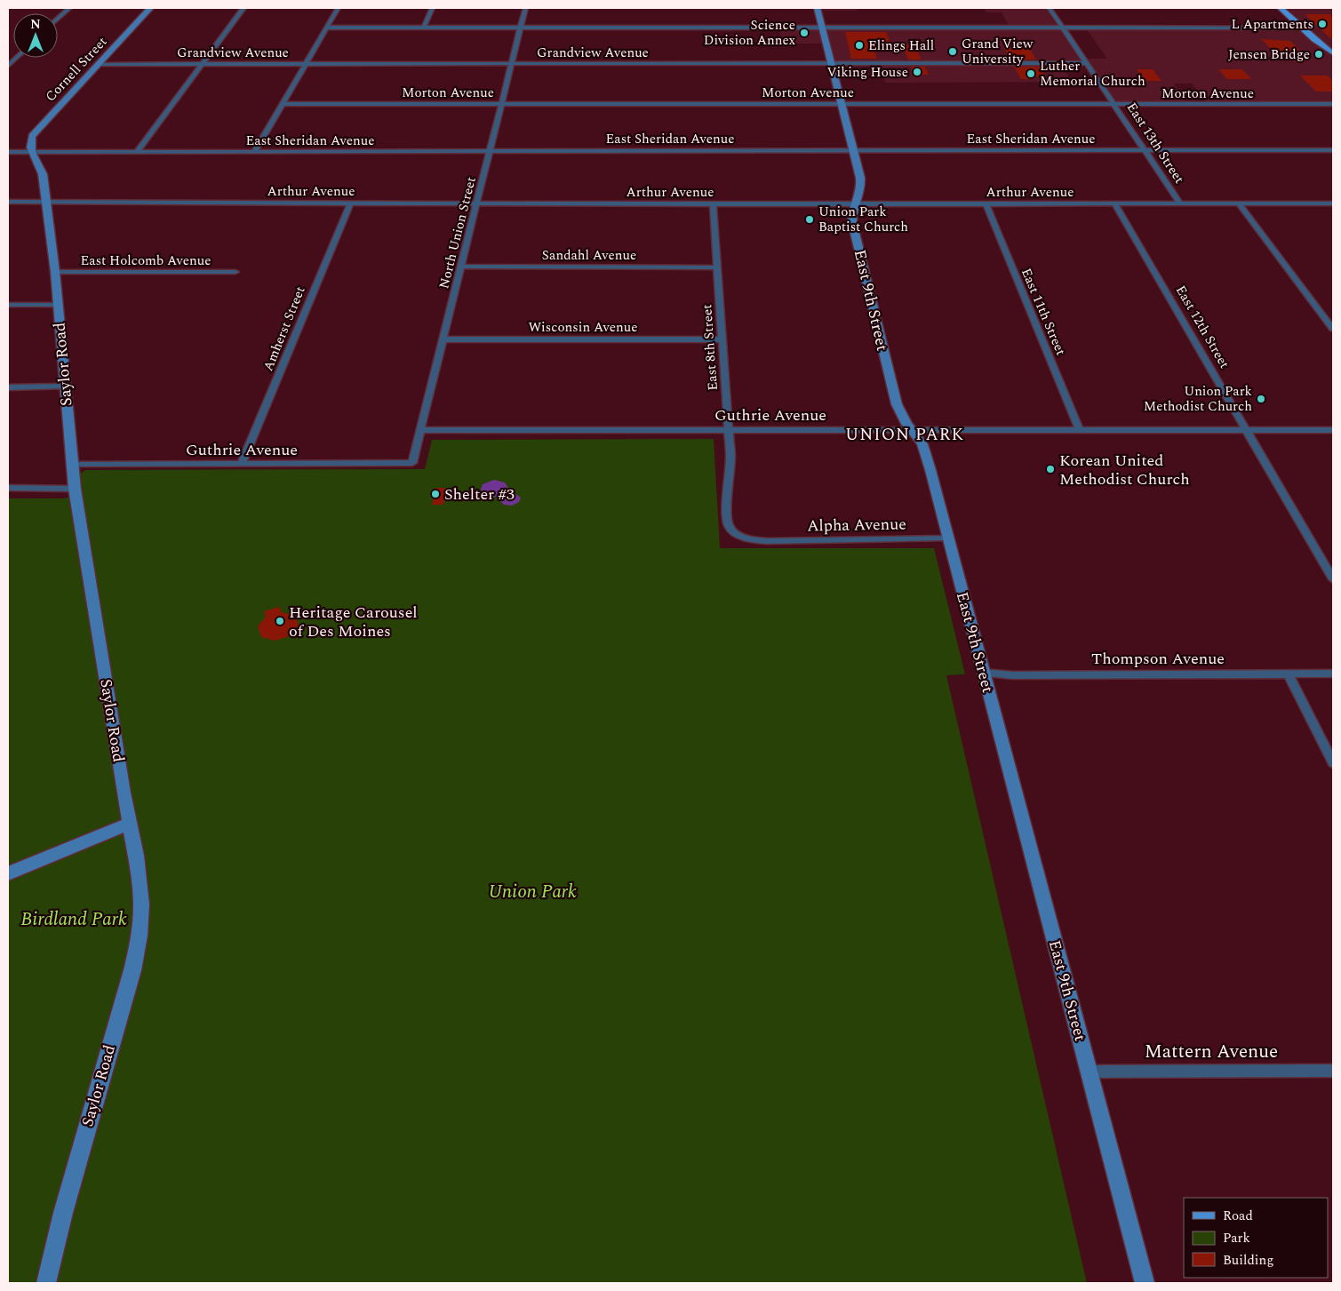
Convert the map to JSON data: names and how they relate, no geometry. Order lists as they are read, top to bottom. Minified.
{"streets":{"street":["Grandview Avenue","Cornell Street","Morton Avenue","East Sheridan Avenue","East 13th Street","Arthur Avenue","North Union Street","Sandahl Avenue","East Holcomb Avenue","East 9th Street","East 11th Street","Wisconsin Avenue","East 12th Street","Amherst Street","East 8th Street","Saylor Road","Guthrie Avenue","Alpha Avenue","Thompson Avenue","Mattern Avenue"]},"crossings":[["Grandview Avenue","Cornell Street"],["Grandview Avenue","East 13th Street"],["Grandview Avenue","North Union Street"],["Grandview Avenue","East 9th Street"],["Cornell Street","East Sheridan Avenue"],["Cornell Street","Saylor Road"],["Morton Avenue","East 13th Street"],["Morton Avenue","North Union Street"],["Morton Avenue","East 9th Street"],["East Sheridan Avenue","East 13th Street"],["East Sheridan Avenue","North Union Street"],["East Sheridan Avenue","East 9th Street"],["East Sheridan Avenue","Saylor Road"],["East 13th Street","Arthur Avenue"],["Arthur Avenue","North Union Street"],["Arthur Avenue","East 9th Street"],["Arthur Avenue","East 11th Street"],["Arthur Avenue","East 12th Street"],["Arthur Avenue","Amherst Street"],["Arthur Avenue","East 8th Street"],["Arthur Avenue","Saylor Road"],["North Union Street","Sandahl Avenue"],["North Union Street","Wisconsin Avenue"],["North Union Street","Guthrie Avenue"],["Sandahl Avenue","East 8th Street"],["East Holcomb Avenue","Saylor Road"],["East 9th Street","Guthrie Avenue"],["East 9th Street","Alpha Avenue"],["East 9th Street","Thompson Avenue"],["East 9th Street","Mattern Avenue"],["East 11th Street","Guthrie Avenue"],["Wisconsin Avenue","East 8th Street"],["East 12th Street","Guthrie Avenue"],["Amherst Street","Guthrie Avenue"],["East 8th Street","Guthrie Avenue"],["East 8th Street","Alpha Avenue"],["Saylor Road","Guthrie Avenue"]],"districts":["UNION PARK"],"parks":["Union Park","Birdland Park"],"places":["L Apartments","Science Division Annex","Elings Hall","Grand View University","Jensen Bridge","Viking House","Luther Memorial Church","Union Park Baptist Church","Union Park Methodist Church","Korean United Methodist Church","Shelter #3","Heritage Carousel of Des Moines"],"legend":["Road","Park","Building"],"north":"top"}
